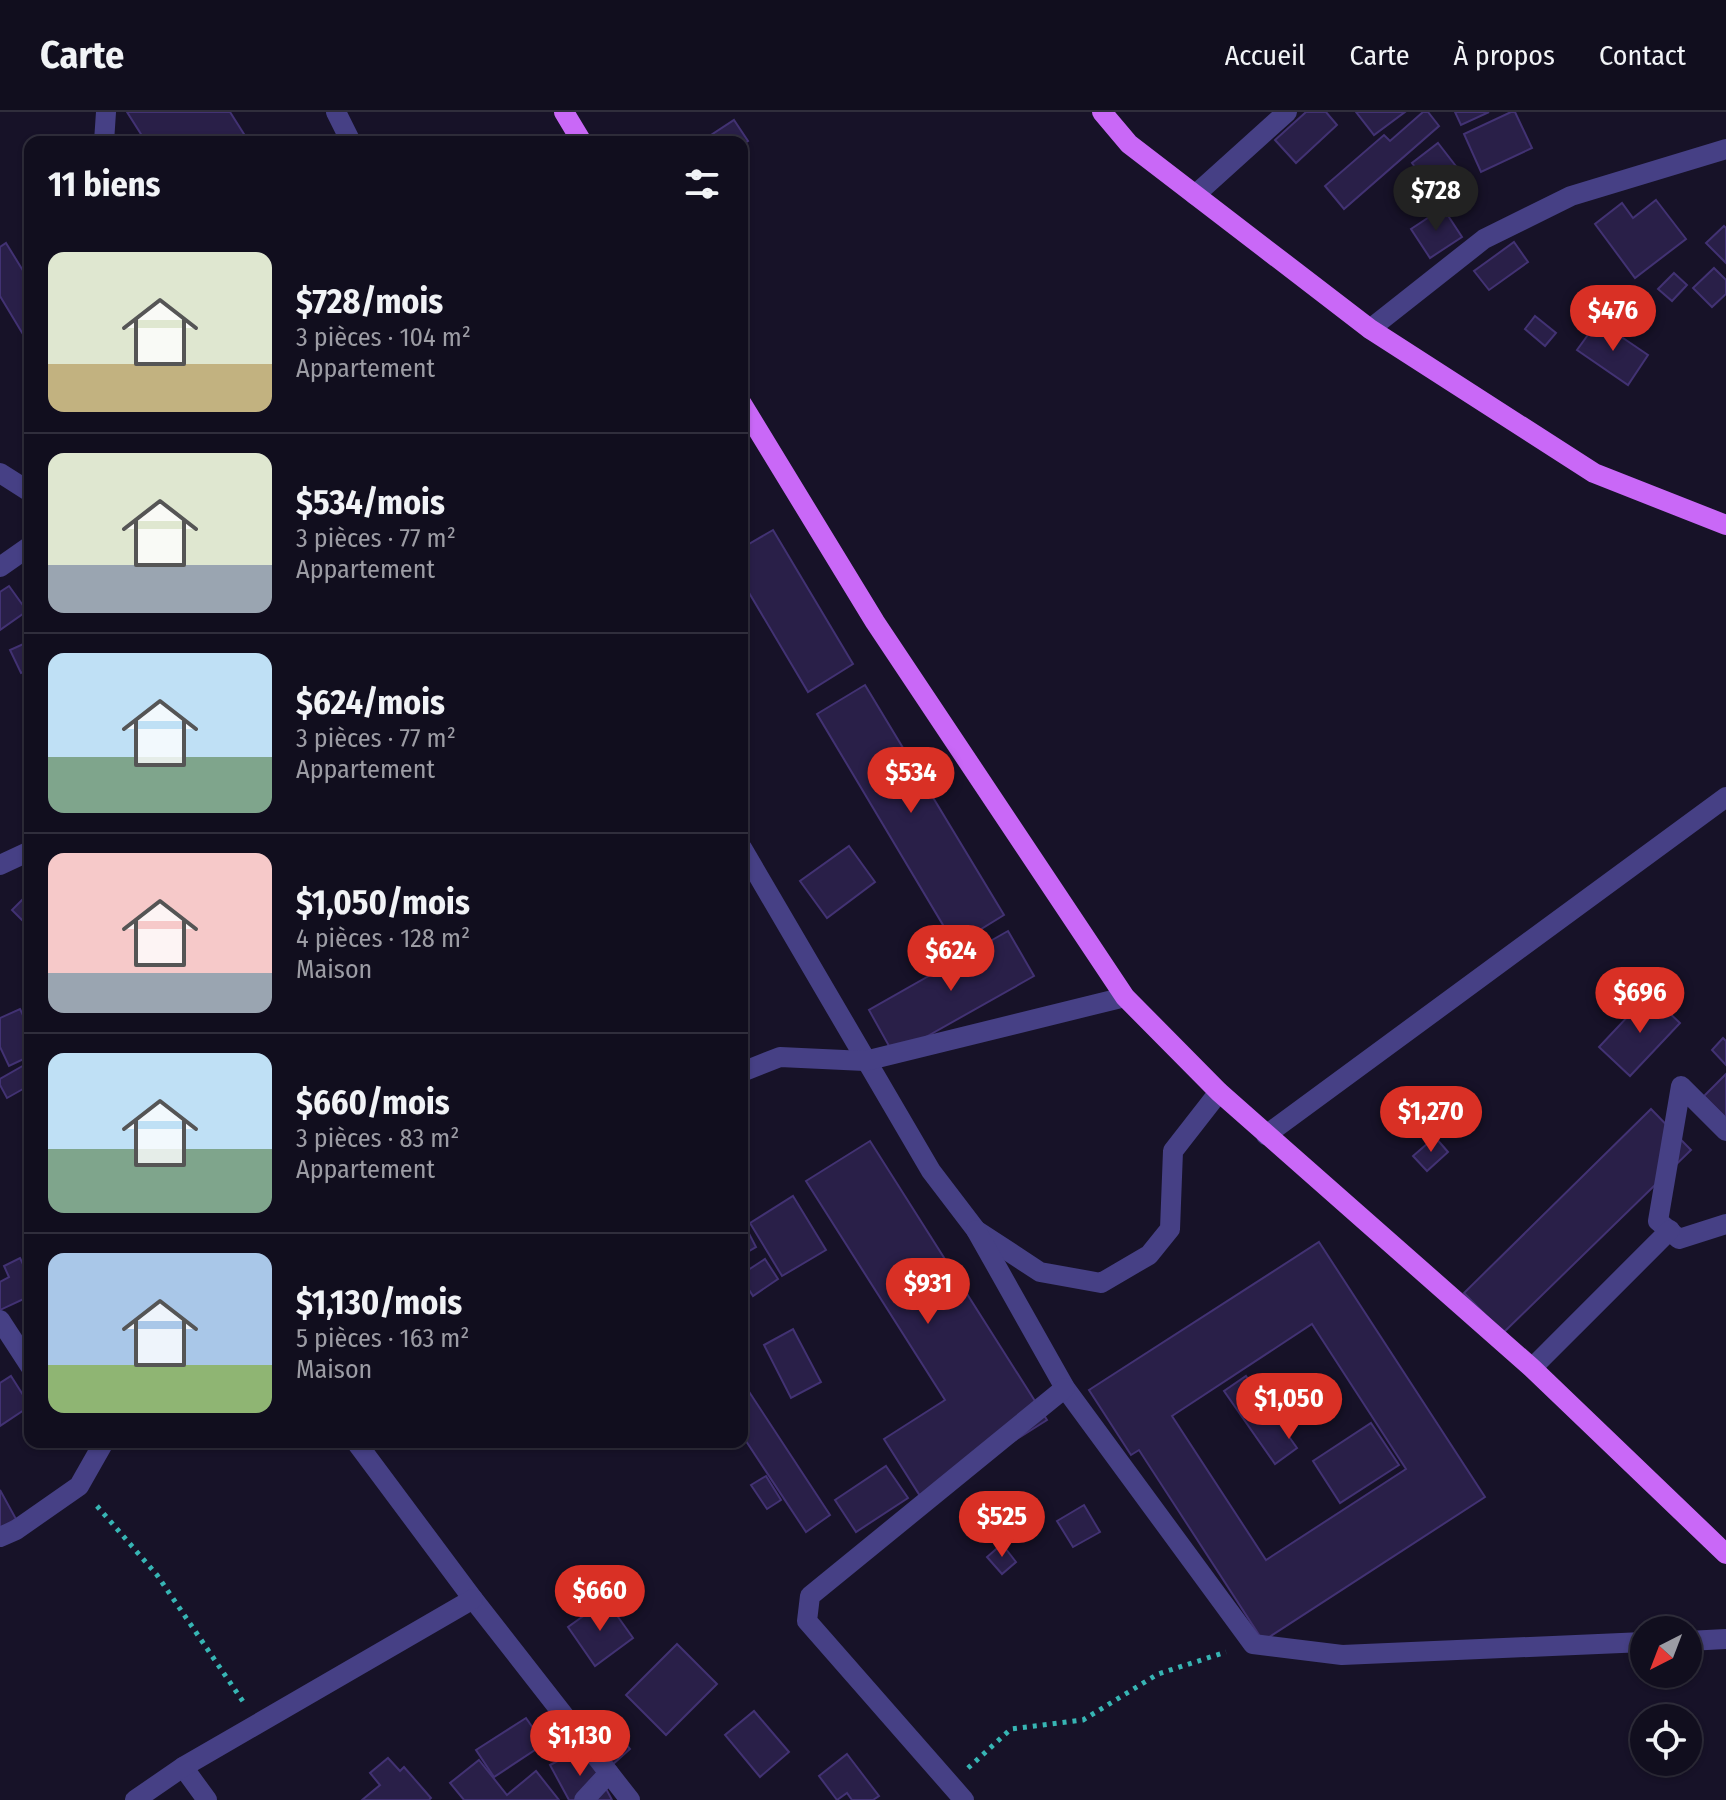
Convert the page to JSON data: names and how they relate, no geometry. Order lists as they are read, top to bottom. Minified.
{"north":"bottom left","page":{"header":"Carte","nav":["Accueil","Carte","À propos","Contact"],"heading":"11 biens","price":["$728","$476","$534","$624","$696","$1,270","$931","$1,050","$525","$660","$1,130"],"list":[{"name":"$728/mois","note":"3 pièces · 104 m² · Appartement"},{"name":"$534/mois","note":"3 pièces · 77 m² · Appartement"},{"name":"$624/mois","note":"3 pièces · 77 m² · Appartement"},{"name":"$1,050/mois","note":"4 pièces · 128 m² · Maison"},{"name":"$660/mois","note":"3 pièces · 83 m² · Appartement"},{"name":"$1,130/mois","note":"5 pièces · 163 m² · Maison"}]}}
